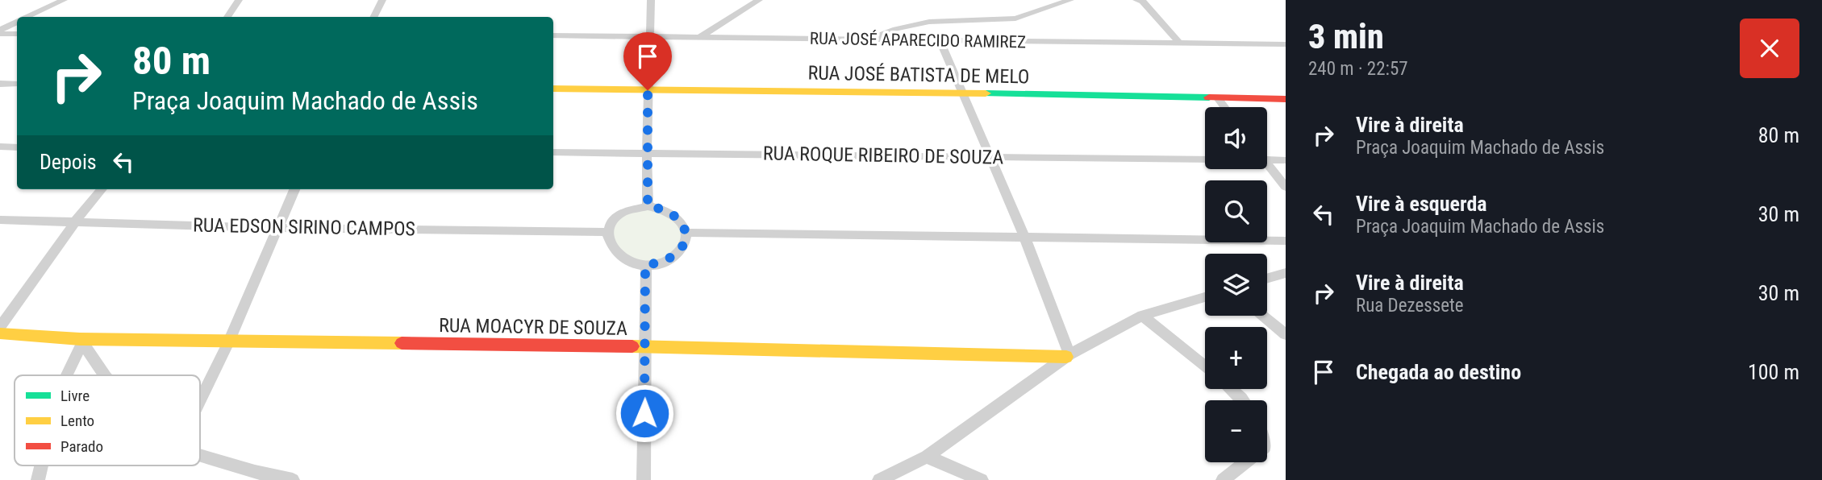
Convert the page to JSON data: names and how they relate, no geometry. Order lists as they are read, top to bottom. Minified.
{"streets":{"street":["RUA JOSÉ APARECIDO RAMIREZ","RUA JOSÉ BATISTA DE MELO","RUA ROQUE RIBEIRO DE SOUZA","RUA EDSON SIRINO CAMPOS","RUA MOACYR DE SOUZA"]},"legend":["Livre","Lento","Parado"],"page":{"heading":["3 min","240 m · 22:57"],"turn":["80 m","Praça Joaquim Machado de Assis"],"list":[{"name":"Vire à direita","note":"Praça Joaquim Machado de Assis","value":"80 m"},{"name":"Vire à esquerda","note":"Praça Joaquim Machado de Assis","value":"30 m"},{"name":"Vire à direita","note":"Rua Dezessete","value":"30 m"},{"name":"Chegada ao destino","value":"100 m"}],"map_buttons":["+","−"],"then":"Depois"}}
